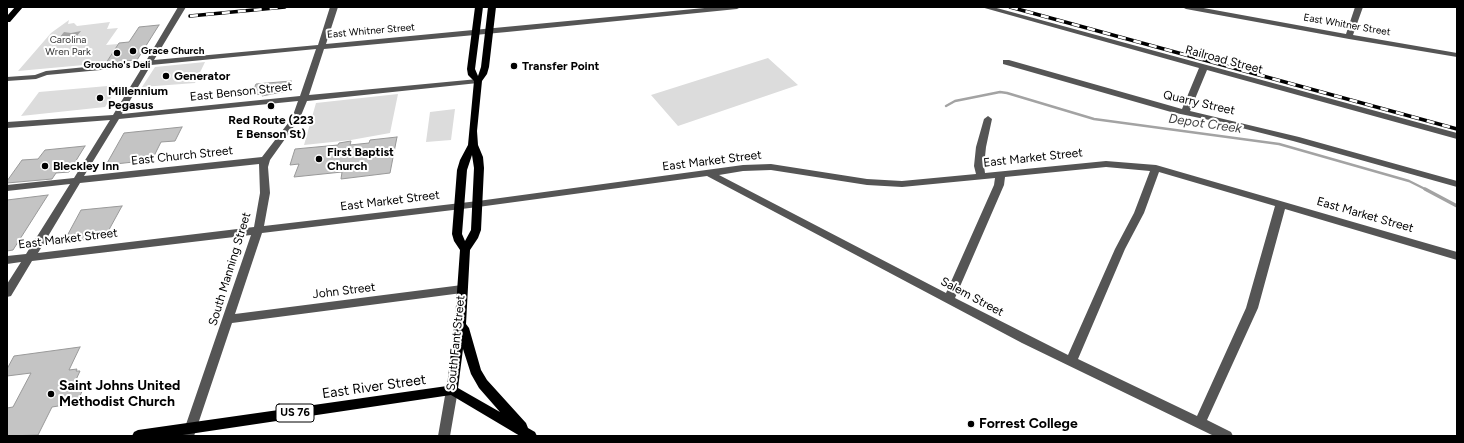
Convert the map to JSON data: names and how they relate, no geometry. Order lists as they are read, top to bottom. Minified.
{"streets":{"main road":["South Fant Street","East River Street","US 76"],"street":["East Whitner Street","Railroad Street","East Benson Street","Quarry Street","East Church Street","East Market Street","South Manning Street","John Street","Salem Street"]},"crossings":[["East Whitner Street","South Fant Street"],["East Benson Street","South Fant Street"],["East Church Street","South Manning Street"],["East Market Street","South Manning Street"],["East Market Street","Salem Street"],["East Market Street","South Fant Street"],["South Manning Street","John Street"],["South Manning Street","East River Street"],["John Street","South Fant Street"],["South Fant Street","East River Street"]],"water":["Depot Creek"],"parks":["Carolina Wren Park"],"places":["Grace Church","Groucho's Deli","Transfer Point","Generator","Millennium Pegasus","Red Route (223 E Benson St)","First Baptist Church","Bleckley Inn","Saint Johns United Methodist Church","Forrest College"]}
